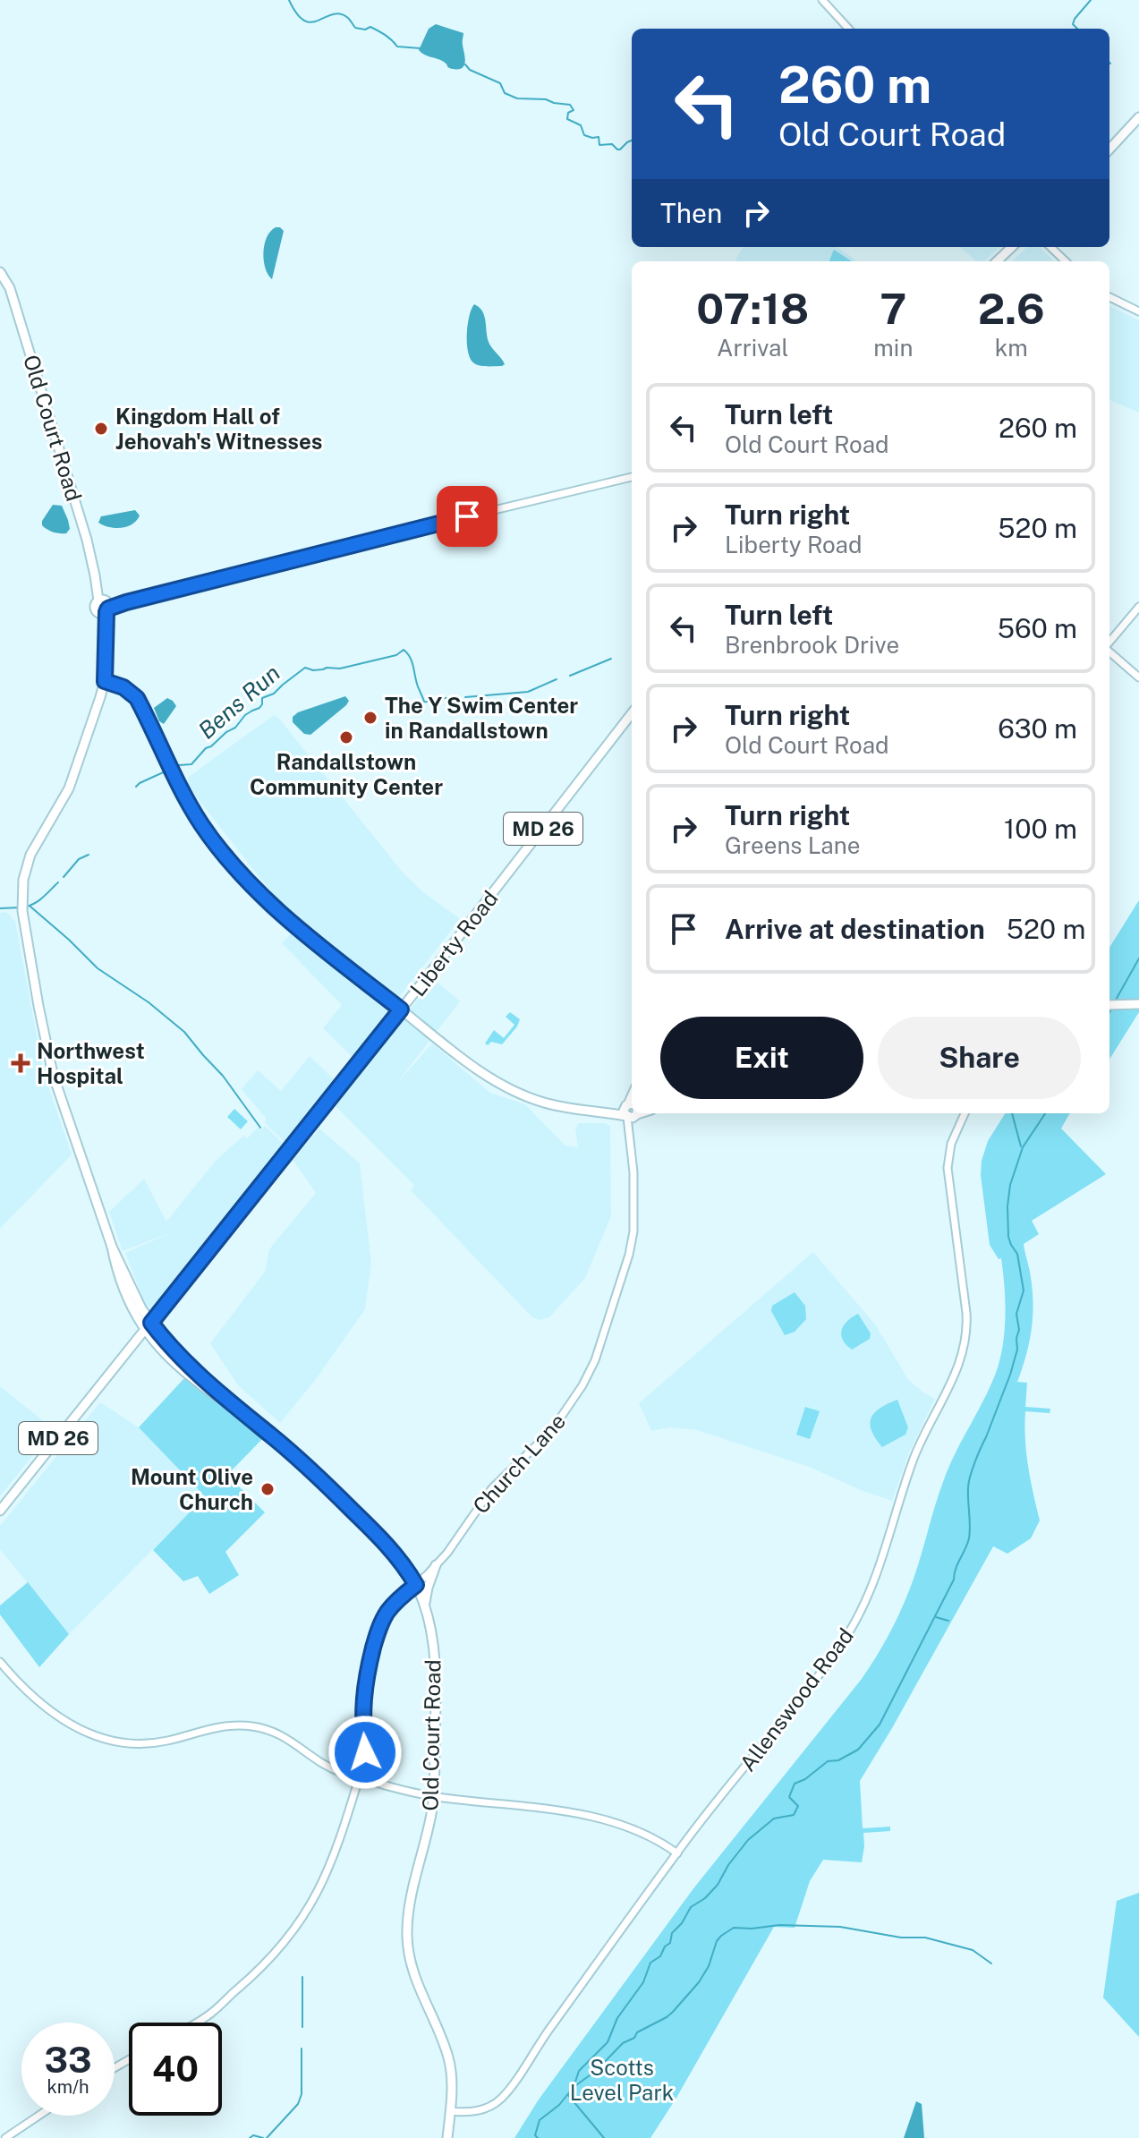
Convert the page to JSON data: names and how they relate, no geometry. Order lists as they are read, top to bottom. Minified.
{"streets":{"main road":["Old Court Road","MD 26","Liberty Road"],"street":["Church Lane","Allenswood Road"]},"crossings":[["Old Court Road","Liberty Road"],["Old Court Road","Church Lane"],["Old Court Road","Allenswood Road"]],"water":["Bens Run"],"parks":["Scotts Level Park"],"places":{"other":["Kingdom Hall of Jehovah's Witnesses","The Y Swim Center in Randallstown","Randallstown Community Center","Mount Olive Church"],"health":["Northwest Hospital"]},"page":{"turn":["260 m","Old Court Road"],"then":"Then","eta":["07:18","Arrival","7","min","2.6","km"],"list":[{"name":"Turn left","note":"Old Court Road","value":"260 m"},{"name":"Turn right","note":"Liberty Road","value":"520 m"},{"name":"Turn left","note":"Brenbrook Drive","value":"560 m"},{"name":"Turn right","note":"Old Court Road","value":"630 m"},{"name":"Turn right","note":"Greens Lane","value":"100 m"},{"name":"Arrive at destination","value":"520 m"}],"buttons":["Exit","Share"],"speed":"33 km/h","limit":"40"}}
